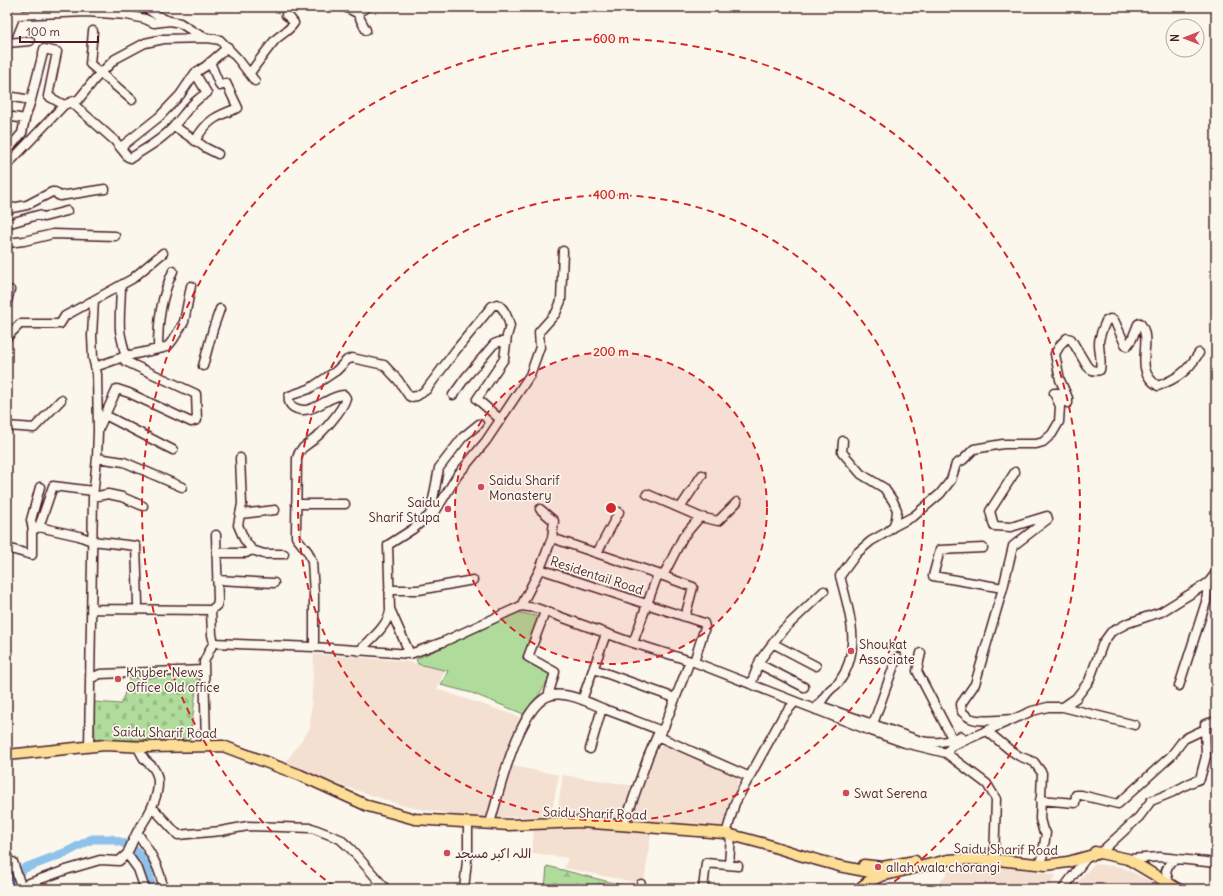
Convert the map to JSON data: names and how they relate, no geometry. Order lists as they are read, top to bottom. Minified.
{"streets":{"main road":["Saidu Sharif Road"],"street":["Residentail Road"]},"places":["Saidu Sharif Monastery","Saidu Sharif Stupa","Shoukat Associate","Khyber News Office Old office","Swat Serena","اللہ اکبر مسجد","allah wala chorangi"],"scale_bar":"100 m","north":"left","rings":["600 m","400 m","200 m"]}
